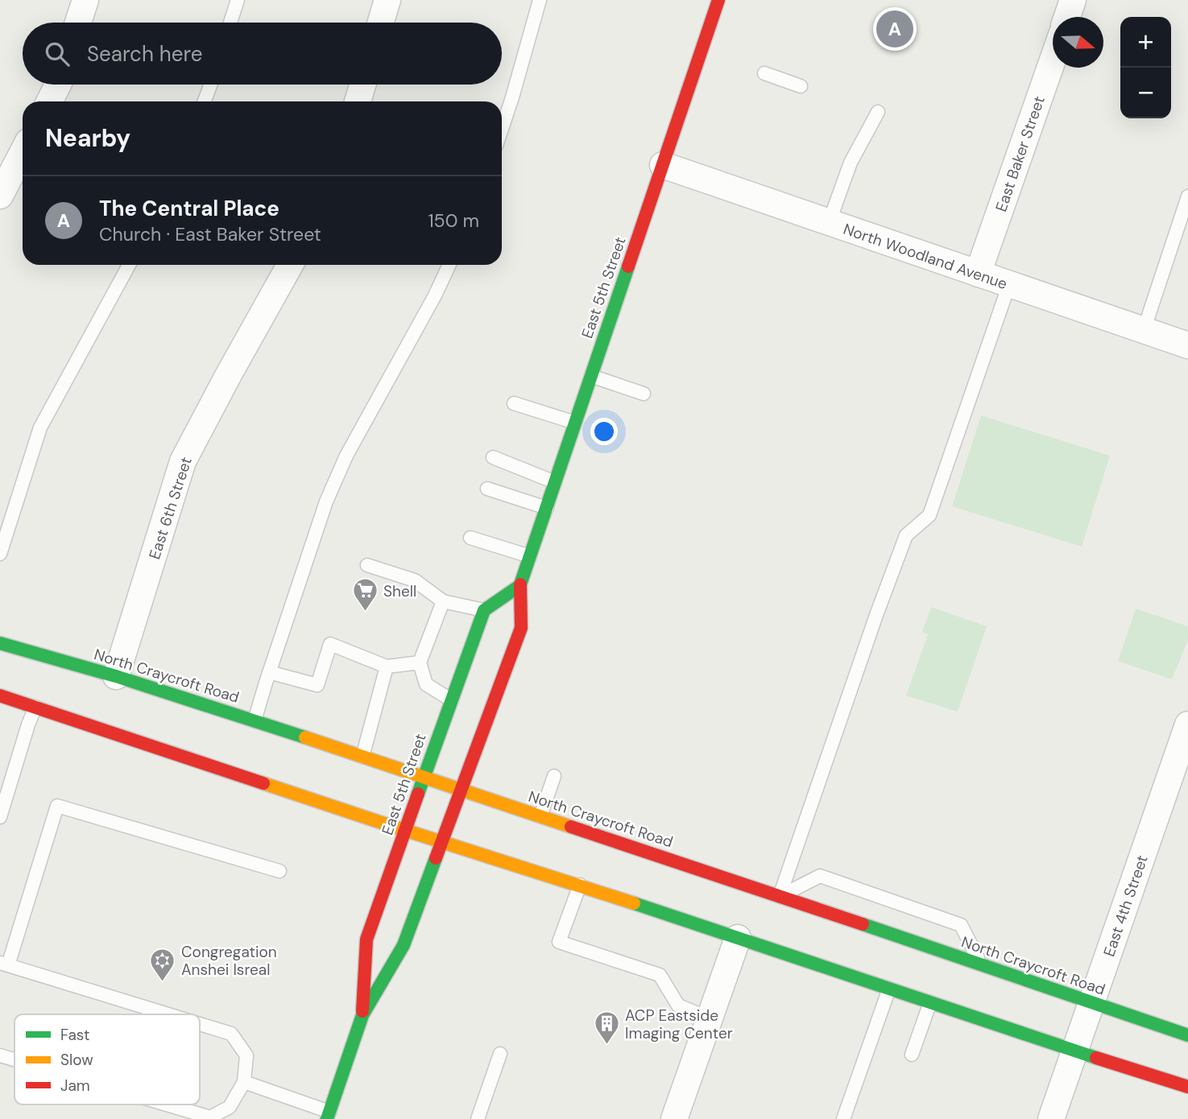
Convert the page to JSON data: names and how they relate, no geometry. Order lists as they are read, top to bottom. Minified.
{"streets":{"main road":["East 5th Street","North Craycroft Road"],"street":["East Baker Street","North Woodland Avenue","East 6th Street","East 4th Street"]},"crossings":[["East Baker Street","North Woodland Avenue"],["North Woodland Avenue","East 5th Street"],["East 5th Street","North Craycroft Road"],["East 6th Street","North Craycroft Road"],["North Craycroft Road","East 4th Street"]],"places":{"supermarket":["Shell"],"synagogue":["Congregation Anshei Isreal"],"building":["ACP Eastside Imaging Center"]},"legend":["Fast","Slow","Jam"],"north":"right","page":{"pins":"A","map_buttons":["+","−"],"search":"Search here","heading":"Nearby","list":[{"mark":"A","name":"The Central Place","note":"Church · East Baker Street","value":"150 m"}]}}
